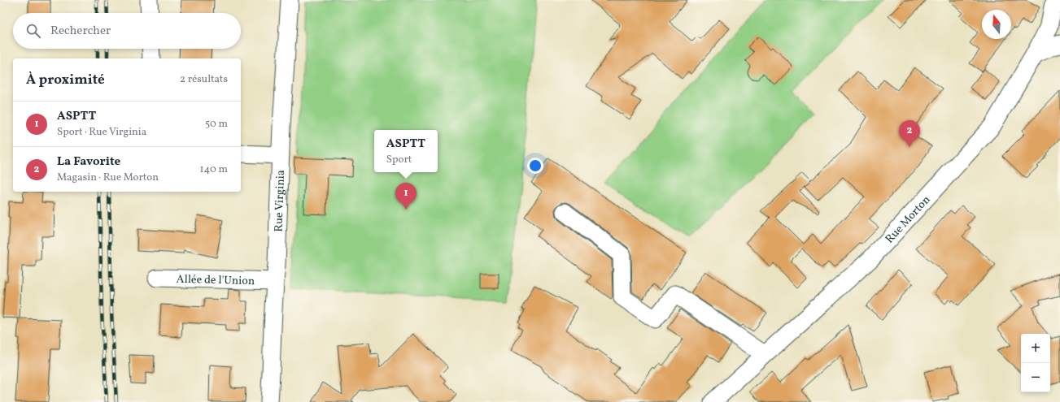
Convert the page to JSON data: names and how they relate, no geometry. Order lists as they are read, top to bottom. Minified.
{"streets":{"street":["Rue Virginia","Rue Morton","Allée de l'Union"]},"crossings":[["Rue Virginia","Allée de l'Union"]],"north":"top","page":{"search":"Rechercher","heading":["À proximité","2 résultats"],"list":[{"mark":"1","name":"ASPTT","note":"Sport · Rue Virginia","value":"50 m"},{"mark":"2","name":"La Favorite","note":"Magasin · Rue Morton","value":"140 m"}],"pins":["2","1"],"popup":["ASPTT","Sport"],"map_buttons":["+","−"]}}
